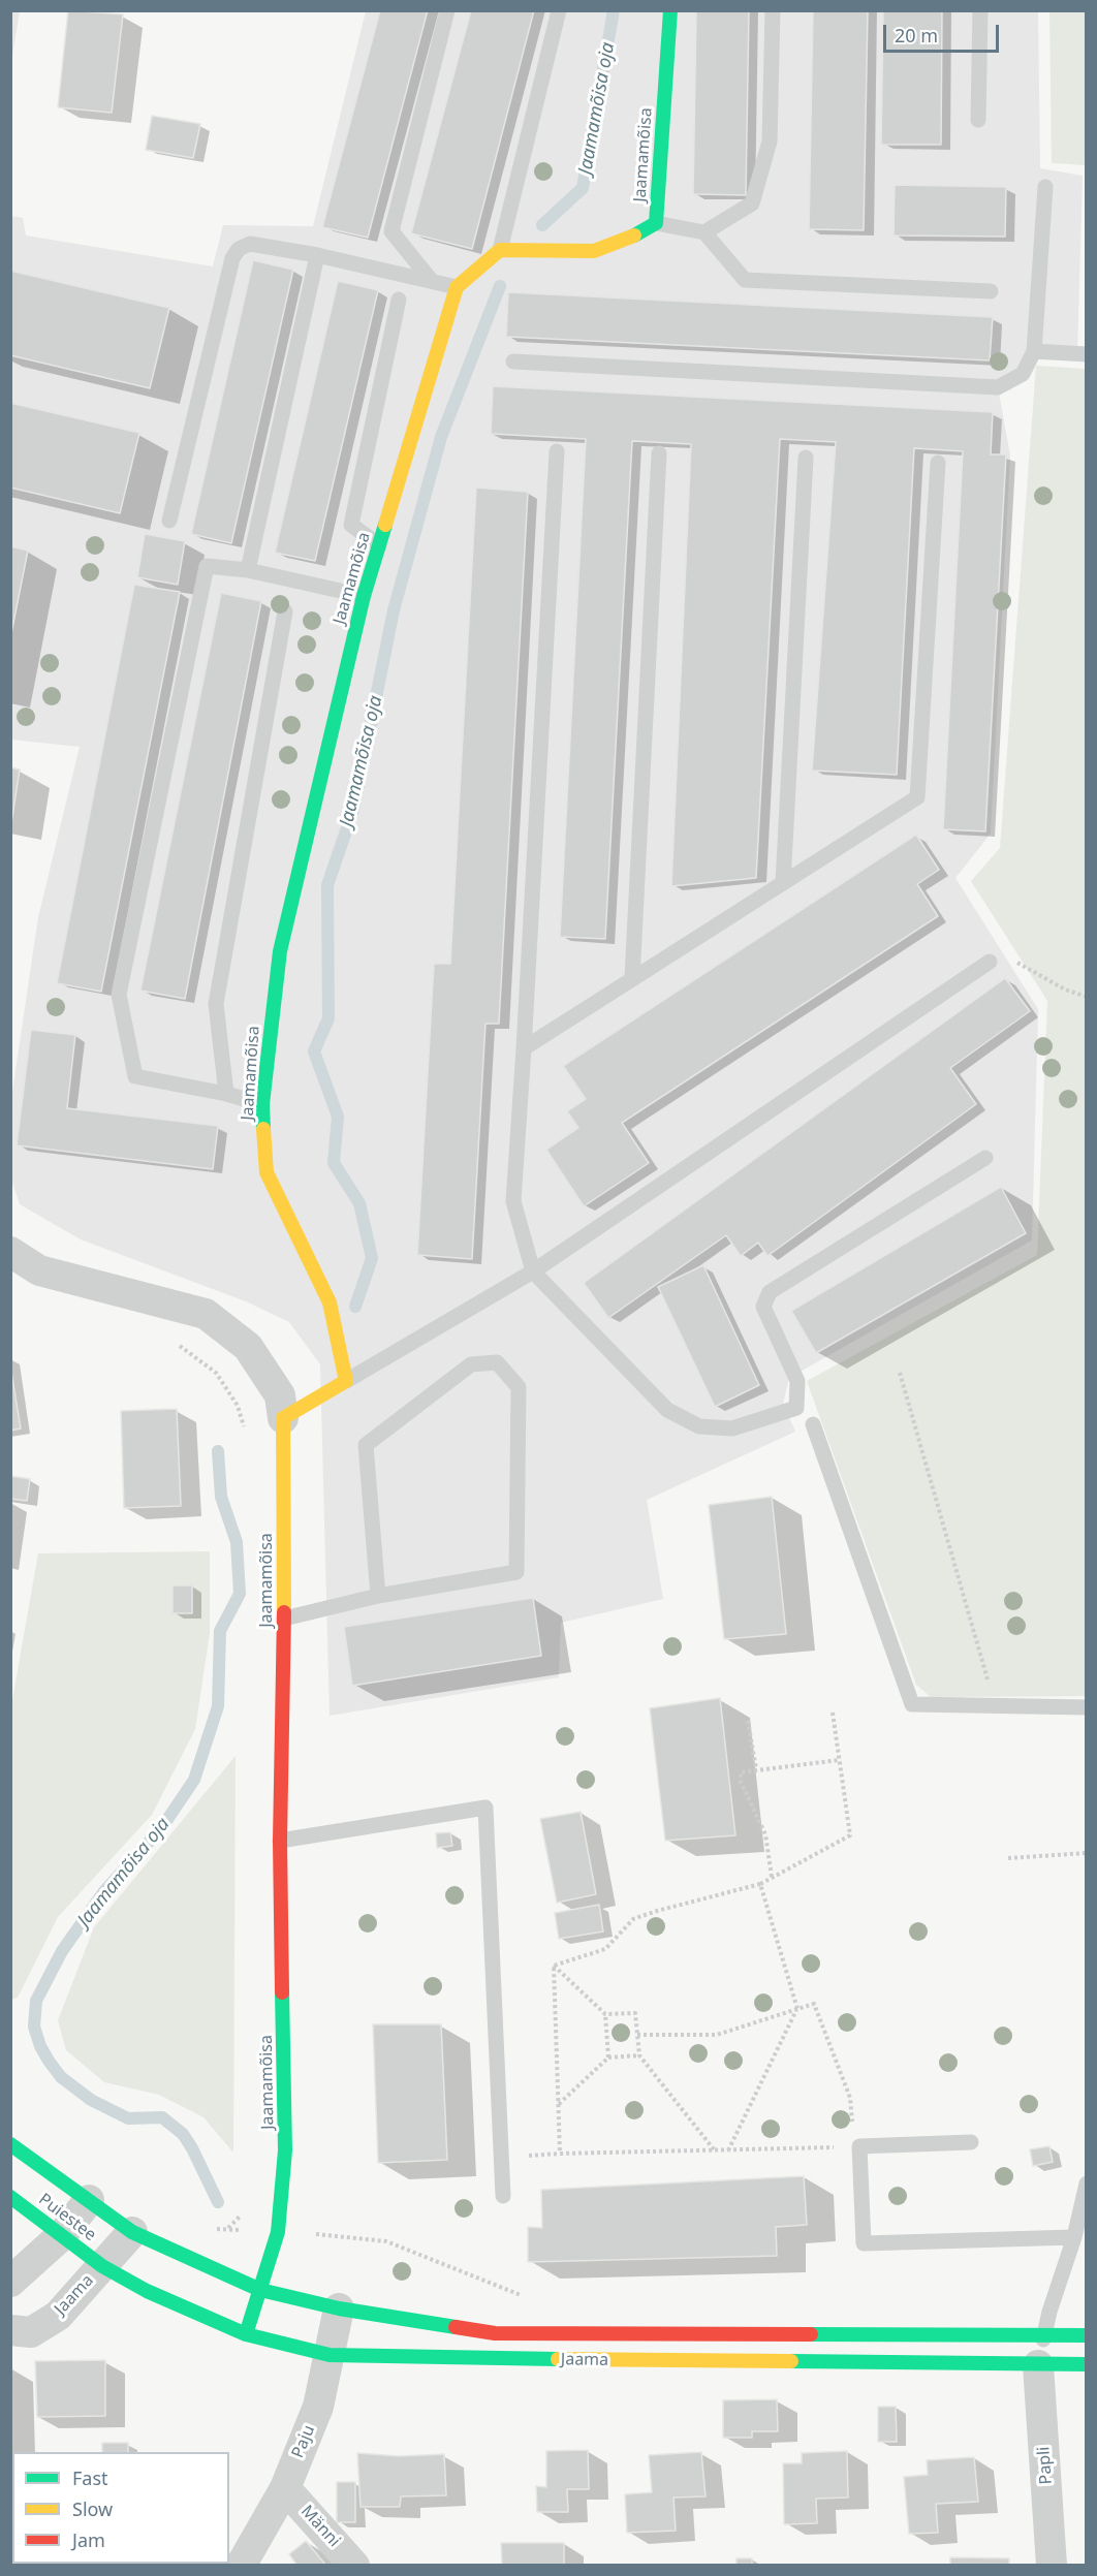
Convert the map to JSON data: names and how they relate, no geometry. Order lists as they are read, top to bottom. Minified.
{"streets":{"street":["Jaamamõisa","Puiestee","Jaama","Paju","Papli","Männi"]},"crossings":[["Jaamamõisa","Jaama"],["Puiestee","Jaama"],["Jaama","Paju"],["Jaama","Papli"],["Paju","Männi"]],"water":["Jaamamõisa oja"],"legend":["Fast","Slow","Jam"],"scale_bar":"20 m"}
